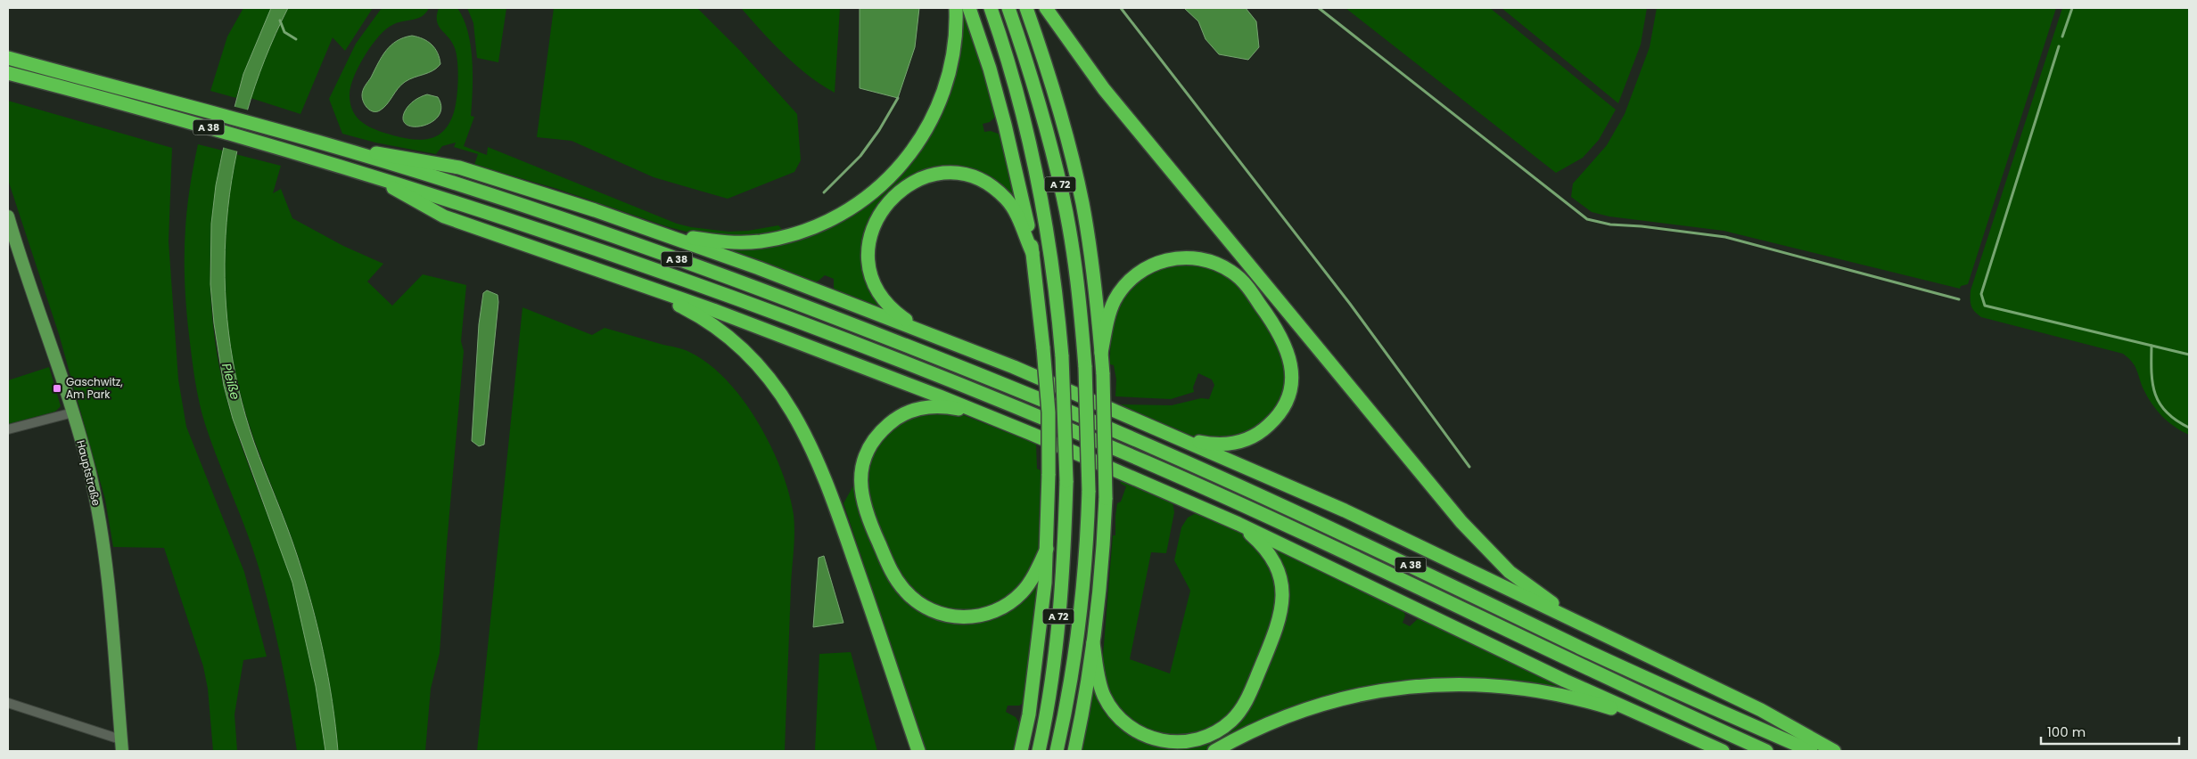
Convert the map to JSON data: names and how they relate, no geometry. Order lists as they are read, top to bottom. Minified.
{"streets":{"highway":["A 38","A 72"],"main road":["Hauptstraße"]},"water":["Pleiße"],"places":{"transit":["Gaschwitz, Am Park"]},"scale_bar":"100 m"}
